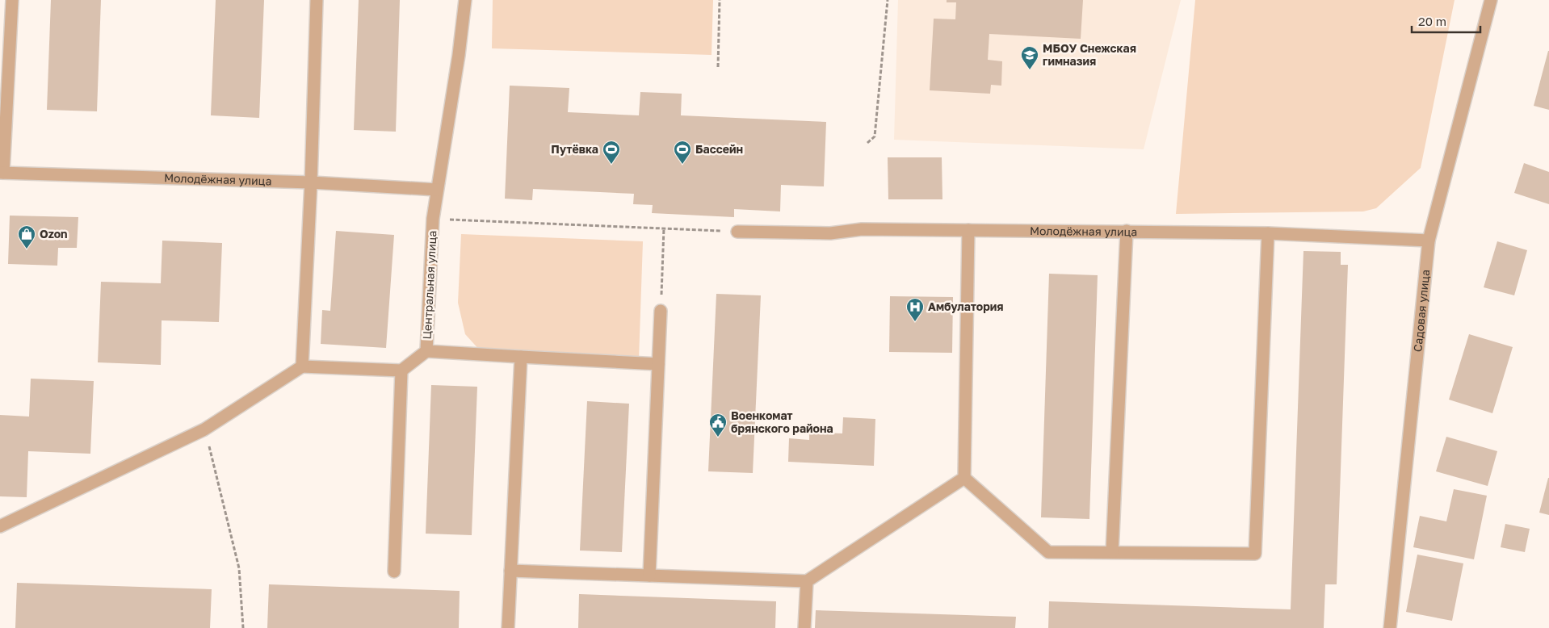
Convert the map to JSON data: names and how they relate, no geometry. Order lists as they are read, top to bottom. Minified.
{"streets":{"street":["Молодёжная улица","Центральная улица","Садовая улица"]},"crossings":[["Молодёжная улица","Центральная улица"],["Молодёжная улица","Садовая улица"]],"places":{"school or university":["МБОУ Снежская гимназия"],"sports":["Путёвка","Бассейн"],"shop":["Ozon"],"hospital":["Амбулатория"],"public building":["Военкомат брянского района"]},"scale_bar":"20 m"}
